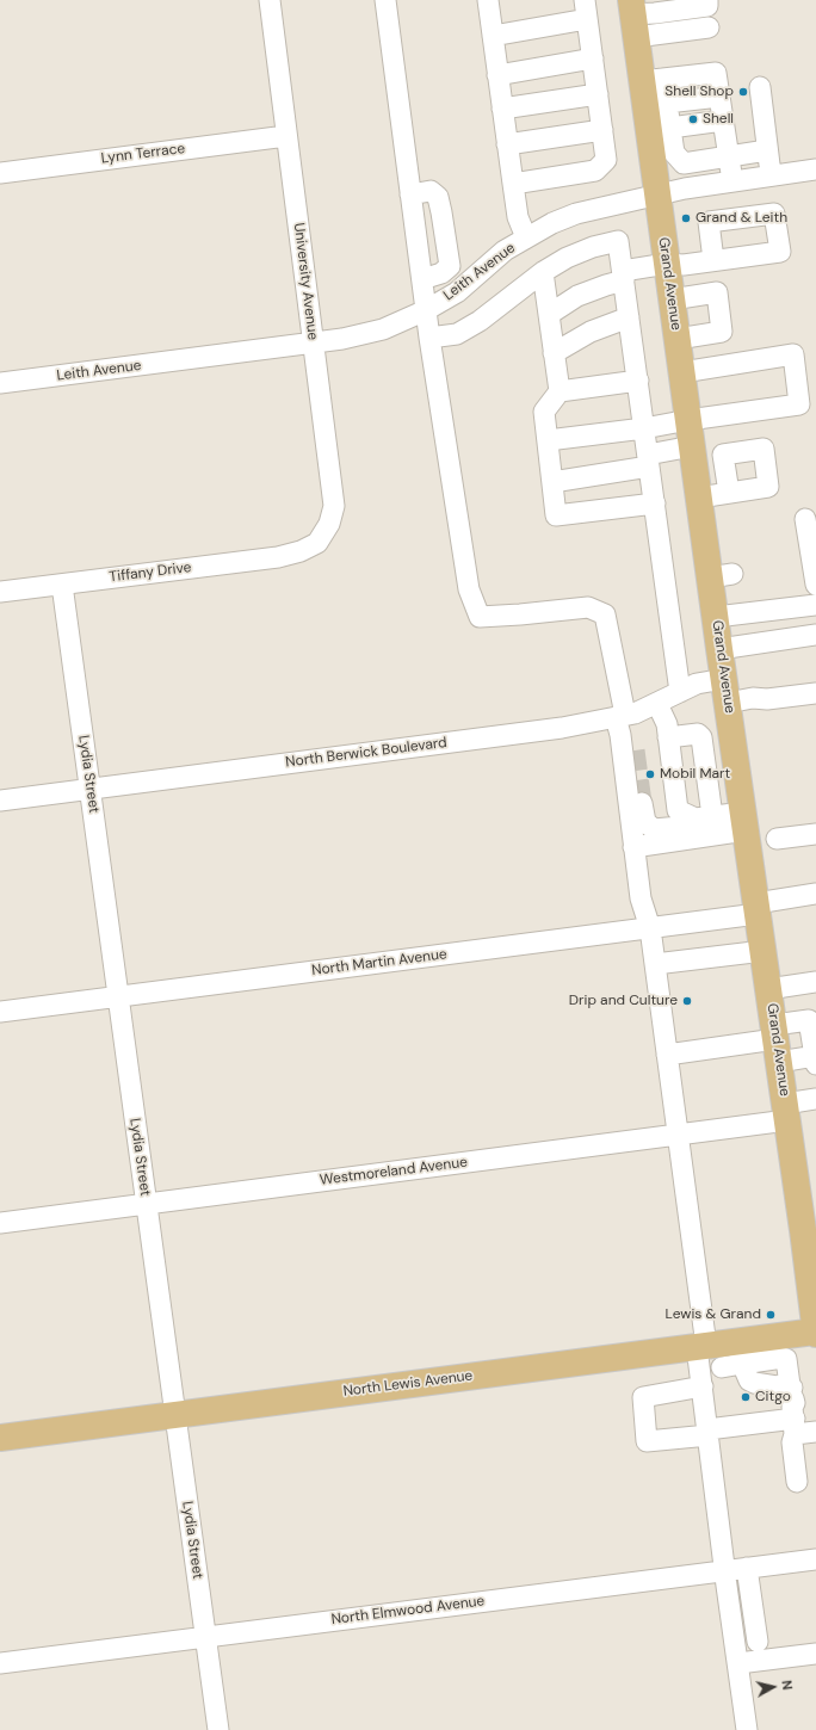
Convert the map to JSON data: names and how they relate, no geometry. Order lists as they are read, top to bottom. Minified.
{"streets":{"main road":["Grand Avenue","North Lewis Avenue"],"street":["Lynn Terrace","Leith Avenue","University Avenue","Tiffany Drive","North Berwick Boulevard","Lydia Street","North Martin Avenue","Westmoreland Avenue","North Elmwood Avenue"]},"crossings":[["Lynn Terrace","University Avenue"],["Leith Avenue","University Avenue"],["Leith Avenue","Grand Avenue"],["University Avenue","Tiffany Drive"],["Grand Avenue","North Berwick Boulevard"],["Grand Avenue","North Martin Avenue"],["Grand Avenue","Westmoreland Avenue"],["Grand Avenue","North Lewis Avenue"],["Tiffany Drive","Lydia Street"],["North Berwick Boulevard","Lydia Street"],["Lydia Street","North Martin Avenue"],["Lydia Street","Westmoreland Avenue"],["Lydia Street","North Lewis Avenue"],["Lydia Street","North Elmwood Avenue"]],"places":["Shell Shop","Shell","Grand & Leith","Mobil Mart","Drip and Culture","Lewis & Grand","Citgo"],"north":"right"}
